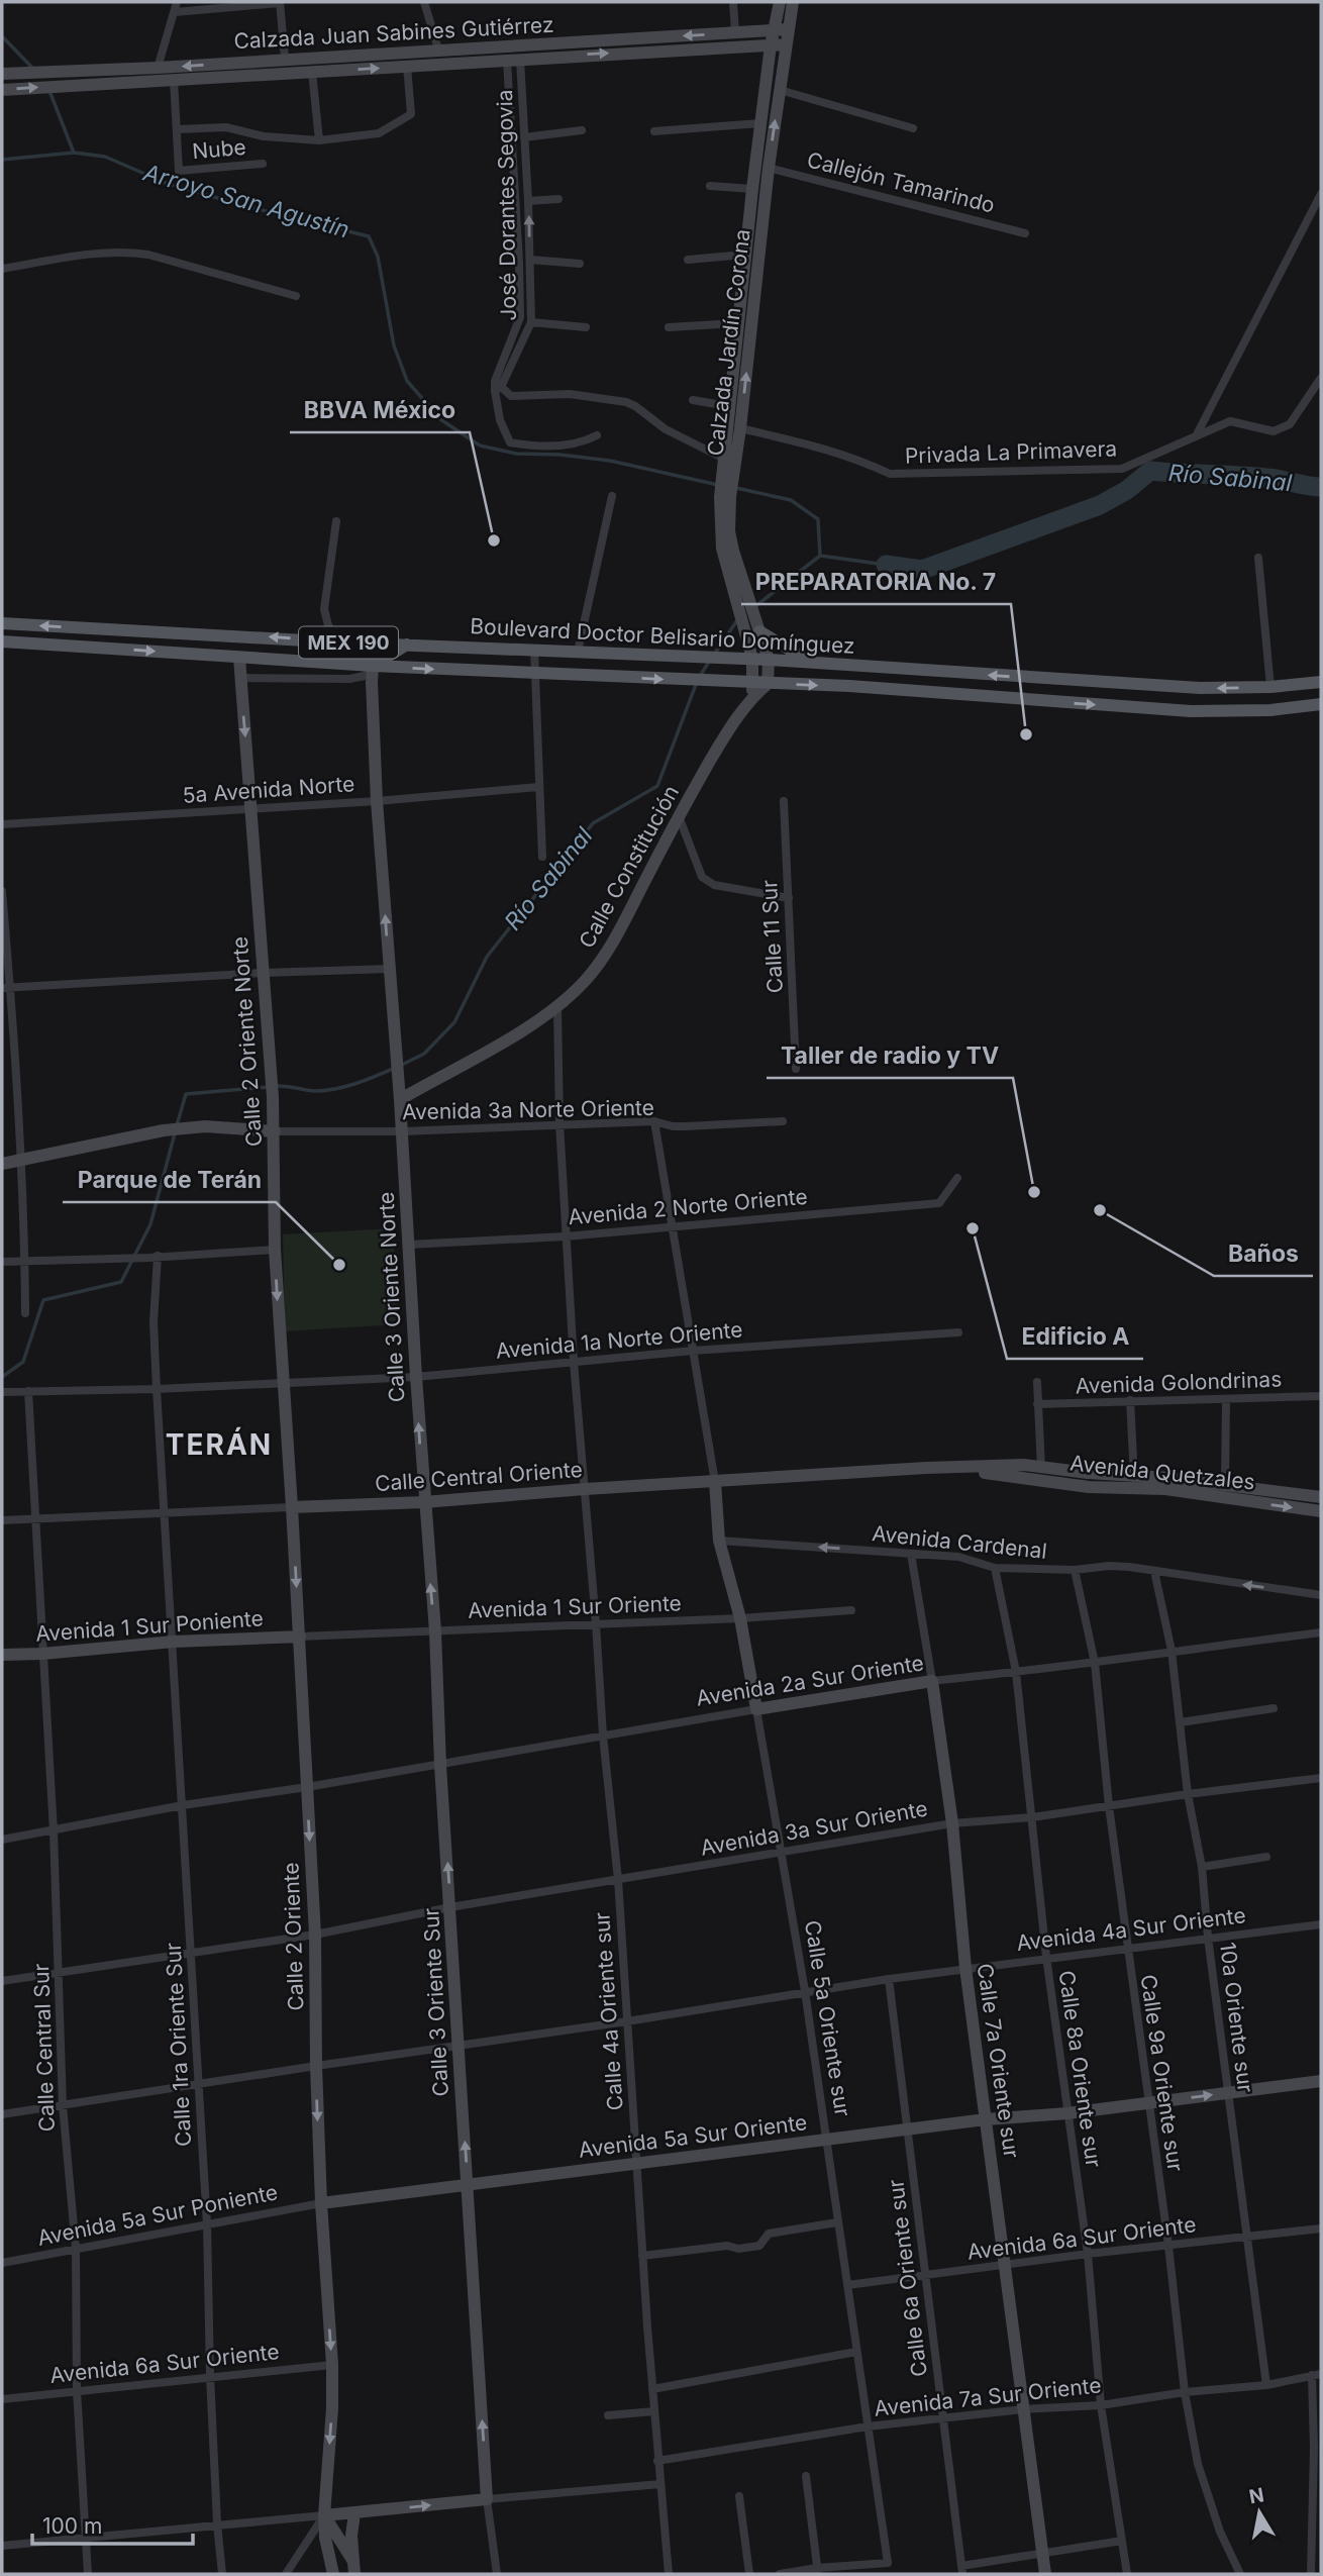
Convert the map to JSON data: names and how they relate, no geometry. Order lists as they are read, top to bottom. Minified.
{"streets":{"main road":["Calzada Juan Sabines Gutiérrez","Calzada Jardín Corona","Boulevard Doctor Belisario Domínguez","MEX 190","Calle Constitución","Calle 2 Oriente Norte","Calle 3 Oriente Norte","Avenida Quetzales","Calle Central Oriente","Avenida 1 Sur Poniente","Avenida 2a Sur Oriente","Calle 2 Oriente","Calle 3 Oriente Sur","Calle 5a Oriente sur","Calle 7a Oriente sur","Avenida 5a Sur Oriente"],"street":["Nube","Callejón Tamarindo","José Dorantes Segovia","Privada La Primavera","5a Avenida Norte","Calle 11 Sur","Avenida 3a Norte Oriente","Avenida 2 Norte Oriente","Avenida 1a Norte Oriente","Avenida Golondrinas","Avenida Cardenal","Avenida 1 Sur Oriente","Avenida 3a Sur Oriente","Avenida 4a Sur Oriente","Calle 4a Oriente sur","10a Oriente sur","Calle 1ra Oriente Sur","Calle Central Sur","Calle 8a Oriente sur","Calle 9a Oriente sur","Avenida 5a Sur Poniente","Avenida 6a Sur Oriente","Calle 6a Oriente sur","Avenida 7a Sur Oriente"]},"crossings":[["Calzada Juan Sabines Gutiérrez","Calzada Jardín Corona"],["Callejón Tamarindo","Calzada Jardín Corona"],["Calzada Jardín Corona","Privada La Primavera"],["Calzada Jardín Corona","Boulevard Doctor Belisario Domínguez"],["Calzada Jardín Corona","Calle Constitución"],["Boulevard Doctor Belisario Domínguez","Calle Constitución"],["Boulevard Doctor Belisario Domínguez","Calle 2 Oriente Norte"],["5a Avenida Norte","Calle 2 Oriente Norte"],["Calle Constitución","Calle 3 Oriente Norte"],["Calle Constitución","Calle 4a Oriente sur"],["Calle 2 Oriente Norte","Avenida 3a Norte Oriente"],["Calle 2 Oriente Norte","Avenida 1a Norte Oriente"],["Calle 2 Oriente Norte","Calle Central Oriente"],["Calle 2 Oriente Norte","Calle 2 Oriente"],["Avenida 3a Norte Oriente","Calle 3 Oriente Norte"],["Avenida 3a Norte Oriente","Calle 4a Oriente sur"],["Avenida 2 Norte Oriente","Calle 3 Oriente Norte"],["Avenida 2 Norte Oriente","Calle 4a Oriente sur"],["Calle 3 Oriente Norte","Avenida 1a Norte Oriente"],["Calle 3 Oriente Norte","Calle Central Oriente"],["Calle 3 Oriente Norte","Calle 3 Oriente Sur"],["Avenida 1a Norte Oriente","Calle 4a Oriente sur"],["Avenida 1a Norte Oriente","Calle 1ra Oriente Sur"],["Avenida 1a Norte Oriente","Calle Central Sur"],["Avenida Quetzales","Calle Central Oriente"],["Calle Central Oriente","Calle 2 Oriente"],["Calle Central Oriente","Calle 3 Oriente Sur"],["Calle Central Oriente","Calle 4a Oriente sur"],["Calle Central Oriente","Calle 5a Oriente sur"],["Calle Central Oriente","Calle 1ra Oriente Sur"],["Calle Central Oriente","Calle Central Sur"],["Avenida Cardenal","10a Oriente sur"],["Avenida Cardenal","Calle 5a Oriente sur"],["Avenida Cardenal","Calle 7a Oriente sur"],["Avenida Cardenal","Calle 8a Oriente sur"],["Avenida Cardenal","Calle 9a Oriente sur"],["Avenida 1 Sur Oriente","Avenida 1 Sur Poniente"],["Avenida 1 Sur Oriente","Calle 2 Oriente"],["Avenida 1 Sur Oriente","Calle 3 Oriente Sur"],["Avenida 1 Sur Oriente","Calle 4a Oriente sur"],["Avenida 1 Sur Oriente","Calle 5a Oriente sur"],["Avenida 1 Sur Poniente","Calle 2 Oriente"],["Avenida 1 Sur Poniente","Calle 1ra Oriente Sur"],["Avenida 1 Sur Poniente","Calle Central Sur"],["Avenida 2a Sur Oriente","Calle 2 Oriente"],["Avenida 2a Sur Oriente","Calle 3 Oriente Sur"],["Avenida 2a Sur Oriente","Calle 4a Oriente sur"],["Avenida 2a Sur Oriente","10a Oriente sur"],["Avenida 2a Sur Oriente","Calle 5a Oriente sur"],["Avenida 2a Sur Oriente","Calle 1ra Oriente Sur"],["Avenida 2a Sur Oriente","Calle Central Sur"],["Avenida 2a Sur Oriente","Calle 7a Oriente sur"],["Avenida 2a Sur Oriente","Calle 8a Oriente sur"],["Avenida 2a Sur Oriente","Calle 9a Oriente sur"],["Avenida 3a Sur Oriente","Calle 2 Oriente"],["Avenida 3a Sur Oriente","Calle 3 Oriente Sur"],["Avenida 3a Sur Oriente","Calle 4a Oriente sur"],["Avenida 3a Sur Oriente","10a Oriente sur"],["Avenida 3a Sur Oriente","Calle 5a Oriente sur"],["Avenida 3a Sur Oriente","Calle 1ra Oriente Sur"],["Avenida 3a Sur Oriente","Calle Central Sur"],["Avenida 3a Sur Oriente","Calle 7a Oriente sur"],["Avenida 3a Sur Oriente","Calle 8a Oriente sur"],["Avenida 3a Sur Oriente","Calle 9a Oriente sur"],["Avenida 4a Sur Oriente","Calle 2 Oriente"],["Avenida 4a Sur Oriente","Calle 3 Oriente Sur"],["Avenida 4a Sur Oriente","Calle 4a Oriente sur"],["Avenida 4a Sur Oriente","10a Oriente sur"],["Avenida 4a Sur Oriente","Calle 5a Oriente sur"],["Avenida 4a Sur Oriente","Calle 1ra Oriente Sur"],["Avenida 4a Sur Oriente","Calle Central Sur"],["Avenida 4a Sur Oriente","Calle 7a Oriente sur"],["Avenida 4a Sur Oriente","Calle 8a Oriente sur"],["Avenida 4a Sur Oriente","Calle 9a Oriente sur"],["Avenida 4a Sur Oriente","Calle 6a Oriente sur"],["Calle 2 Oriente","Avenida 5a Sur Oriente"],["Calle 2 Oriente","Avenida 5a Sur Poniente"],["Calle 2 Oriente","Avenida 6a Sur Oriente"],["Calle 3 Oriente Sur","Avenida 5a Sur Oriente"],["Calle 4a Oriente sur","Avenida 5a Sur Oriente"],["Calle 4a Oriente sur","Avenida 7a Sur Oriente"],["10a Oriente sur","Avenida 5a Sur Oriente"],["10a Oriente sur","Avenida 6a Sur Oriente"],["10a Oriente sur","Avenida 7a Sur Oriente"],["Calle 5a Oriente sur","Avenida 5a Sur Oriente"],["Calle 5a Oriente sur","Avenida 6a Sur Oriente"],["Calle 5a Oriente sur","Avenida 7a Sur Oriente"],["Calle 1ra Oriente Sur","Avenida 5a Sur Poniente"],["Calle 1ra Oriente Sur","Avenida 6a Sur Oriente"],["Calle Central Sur","Avenida 5a Sur Poniente"],["Calle Central Sur","Avenida 6a Sur Oriente"],["Calle 7a Oriente sur","Avenida 5a Sur Oriente"],["Calle 7a Oriente sur","Avenida 6a Sur Oriente"],["Calle 7a Oriente sur","Avenida 7a Sur Oriente"],["Calle 8a Oriente sur","Avenida 5a Sur Oriente"],["Calle 8a Oriente sur","Avenida 6a Sur Oriente"],["Calle 8a Oriente sur","Avenida 7a Sur Oriente"],["Calle 9a Oriente sur","Avenida 5a Sur Oriente"],["Calle 9a Oriente sur","Avenida 6a Sur Oriente"],["Calle 9a Oriente sur","Avenida 7a Sur Oriente"],["Avenida 5a Sur Oriente","Avenida 5a Sur Poniente"],["Avenida 5a Sur Oriente","Calle 6a Oriente sur"],["Avenida 6a Sur Oriente","Calle 6a Oriente sur"],["Calle 6a Oriente sur","Avenida 7a Sur Oriente"]],"one_way":["Avenida Cardenal","Calle 2 Oriente","Calle 3 Oriente Sur"],"districts":["TERÁN"],"water":["Arroyo San Agustín","Río Sabinal"],"places":["BBVA México","PREPARATORIA No. 7","Taller de radio y TV","Baños","Edificio A","Parque de Terán"],"scale_bar":"100 m","north":"top"}
